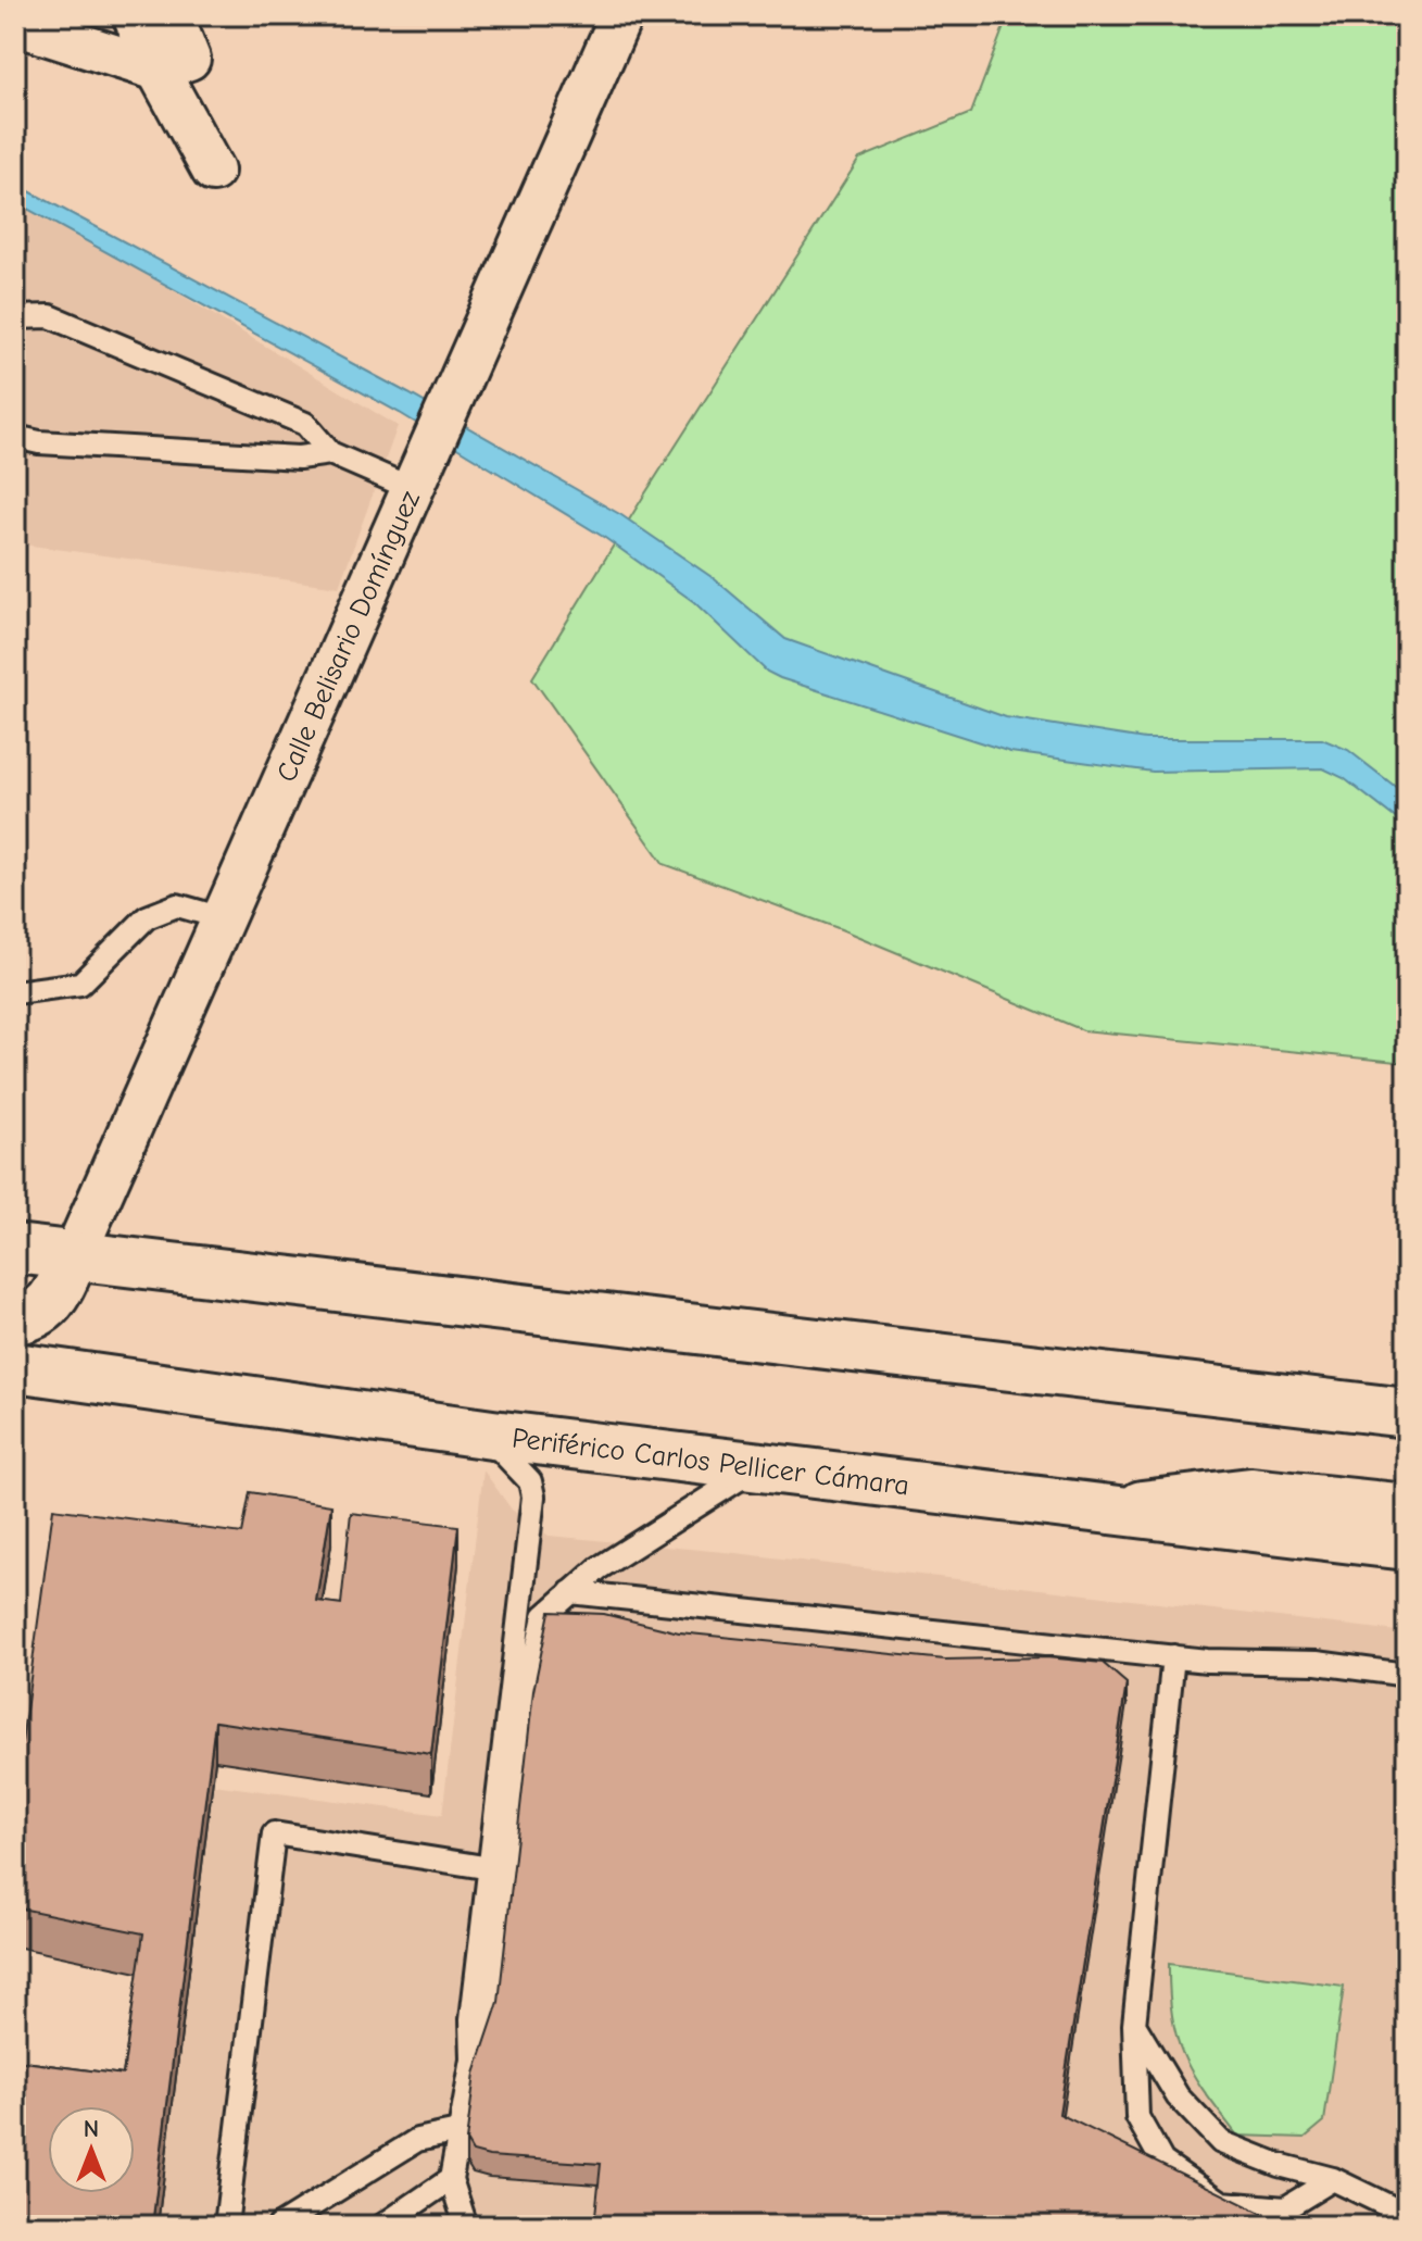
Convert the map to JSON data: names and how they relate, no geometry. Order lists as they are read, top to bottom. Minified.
{"streets":{"main road":["Periférico Carlos Pellicer Cámara"],"street":["Calle Belisario Domínguez"]},"north":"top"}
